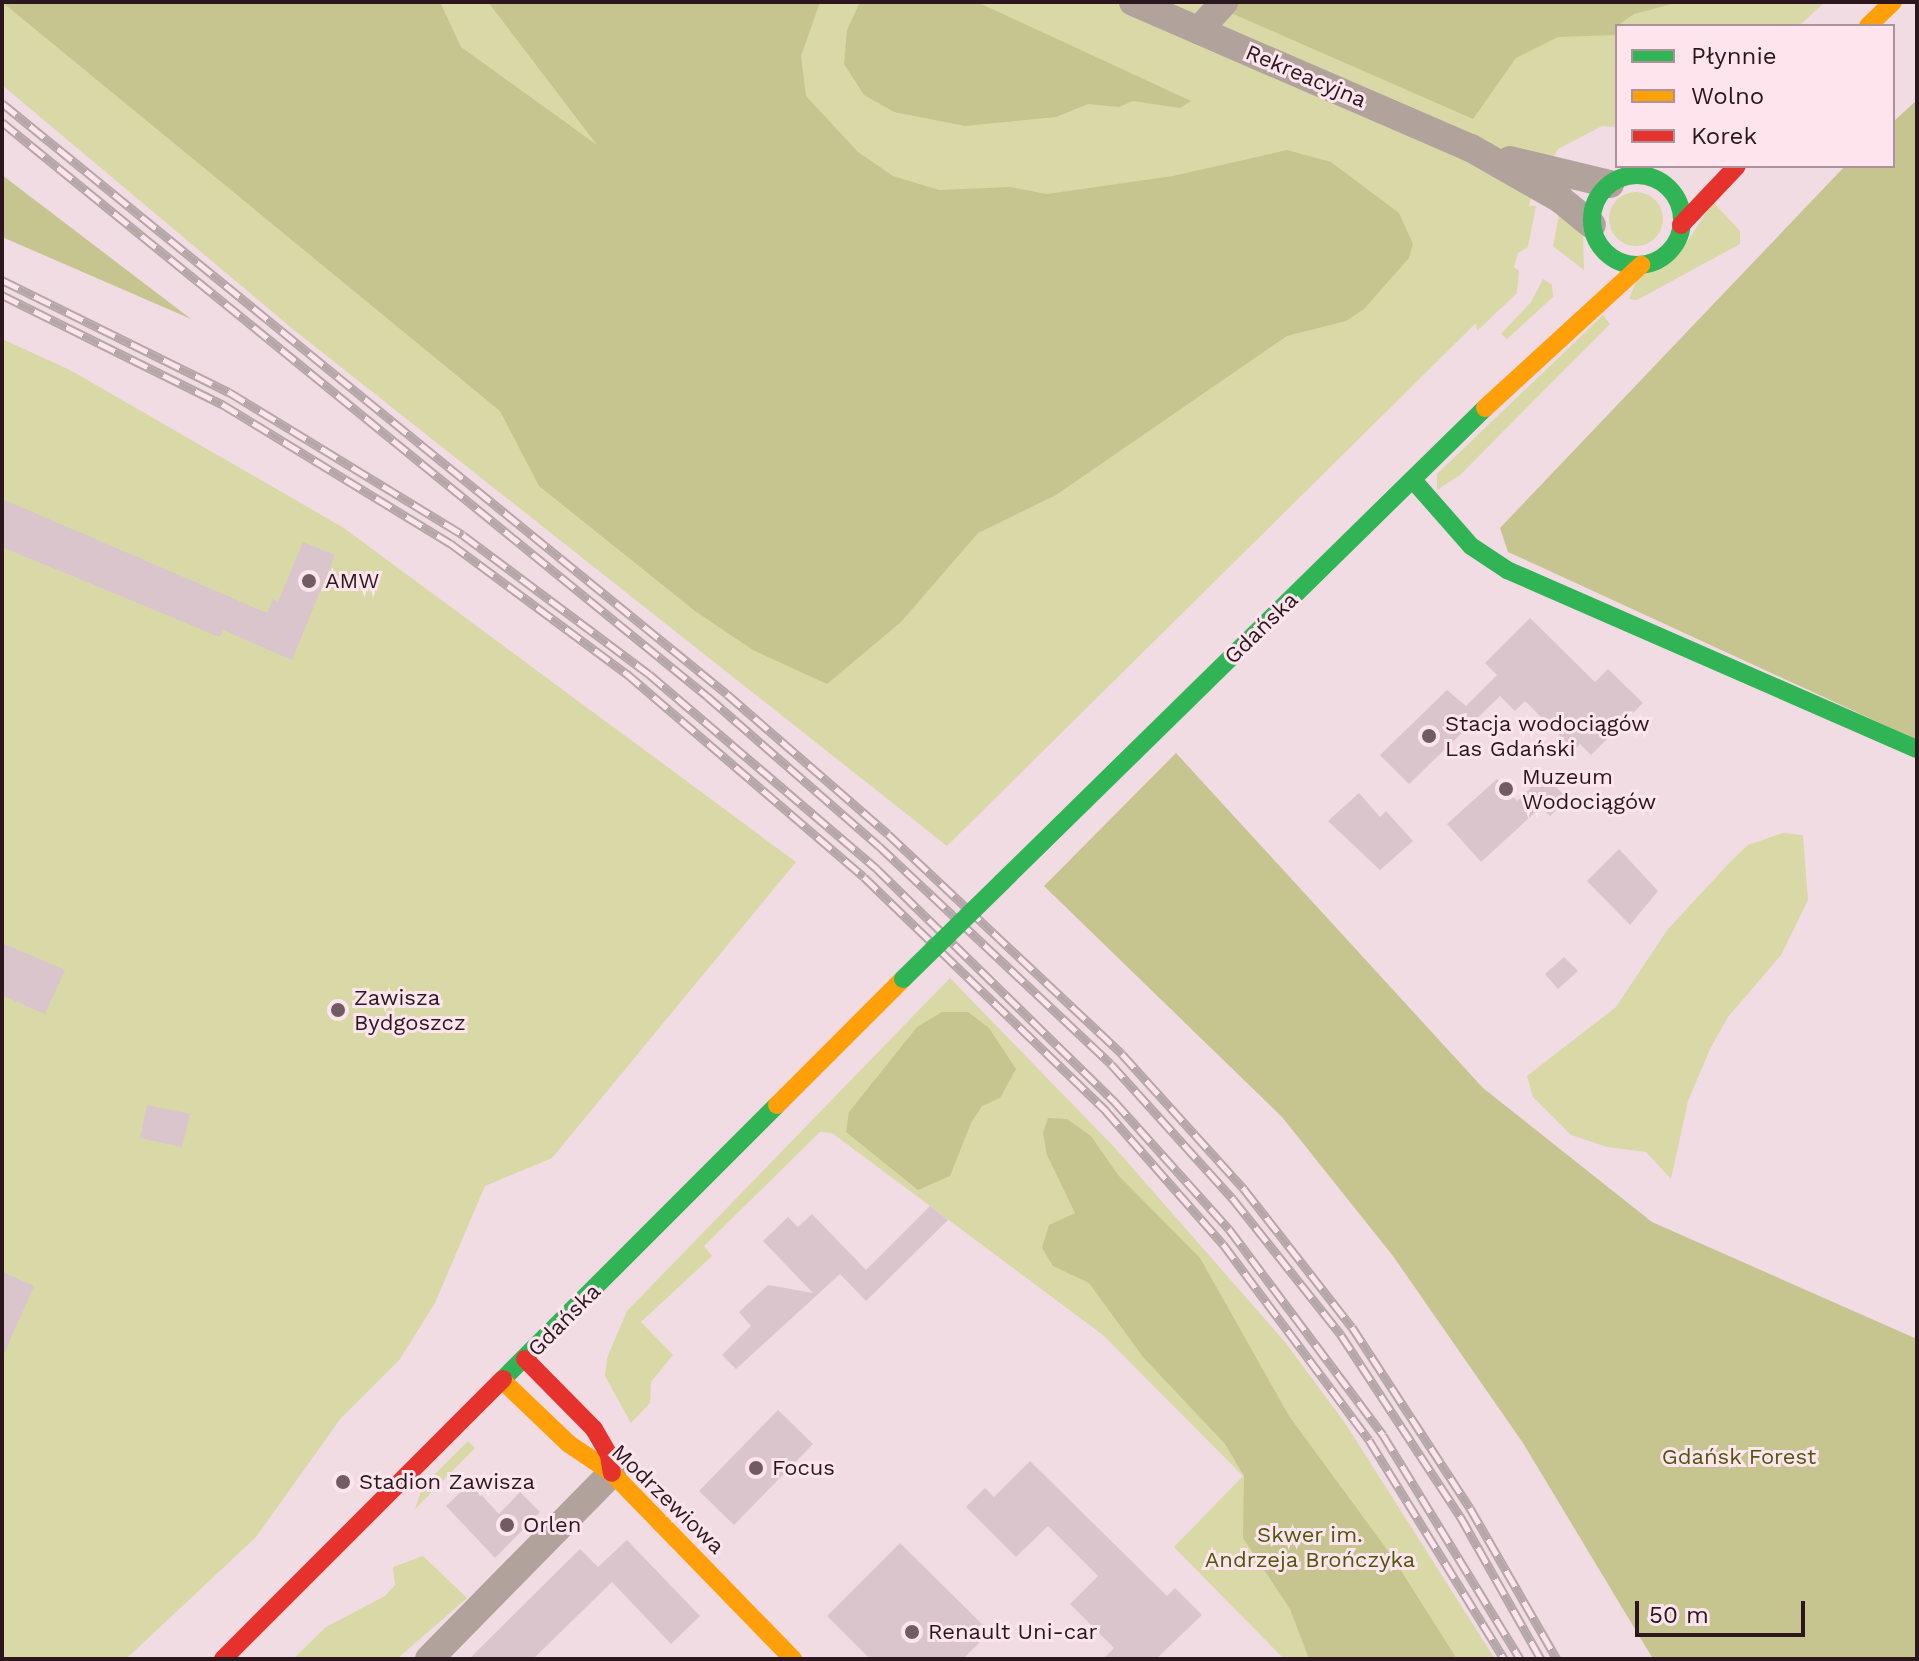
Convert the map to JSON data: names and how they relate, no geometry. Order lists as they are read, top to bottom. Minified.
{"streets":{"main road":["Gdańska","Modrzewiowa"],"street":["Rekreacyjna"]},"crossings":[["Rekreacyjna","Gdańska"],["Gdańska","Modrzewiowa"]],"parks":["Gdańsk Forest","Skwer im. Andrzeja Brończyka"],"places":["AMW","Stacja wodociągów Las Gdański","Muzeum Wodociągów","Zawisza Bydgoszcz","Focus","Stadion Zawisza","Orlen","Renault Uni-car"],"legend":["Płynnie","Wolno","Korek"],"scale_bar":"50 m"}
